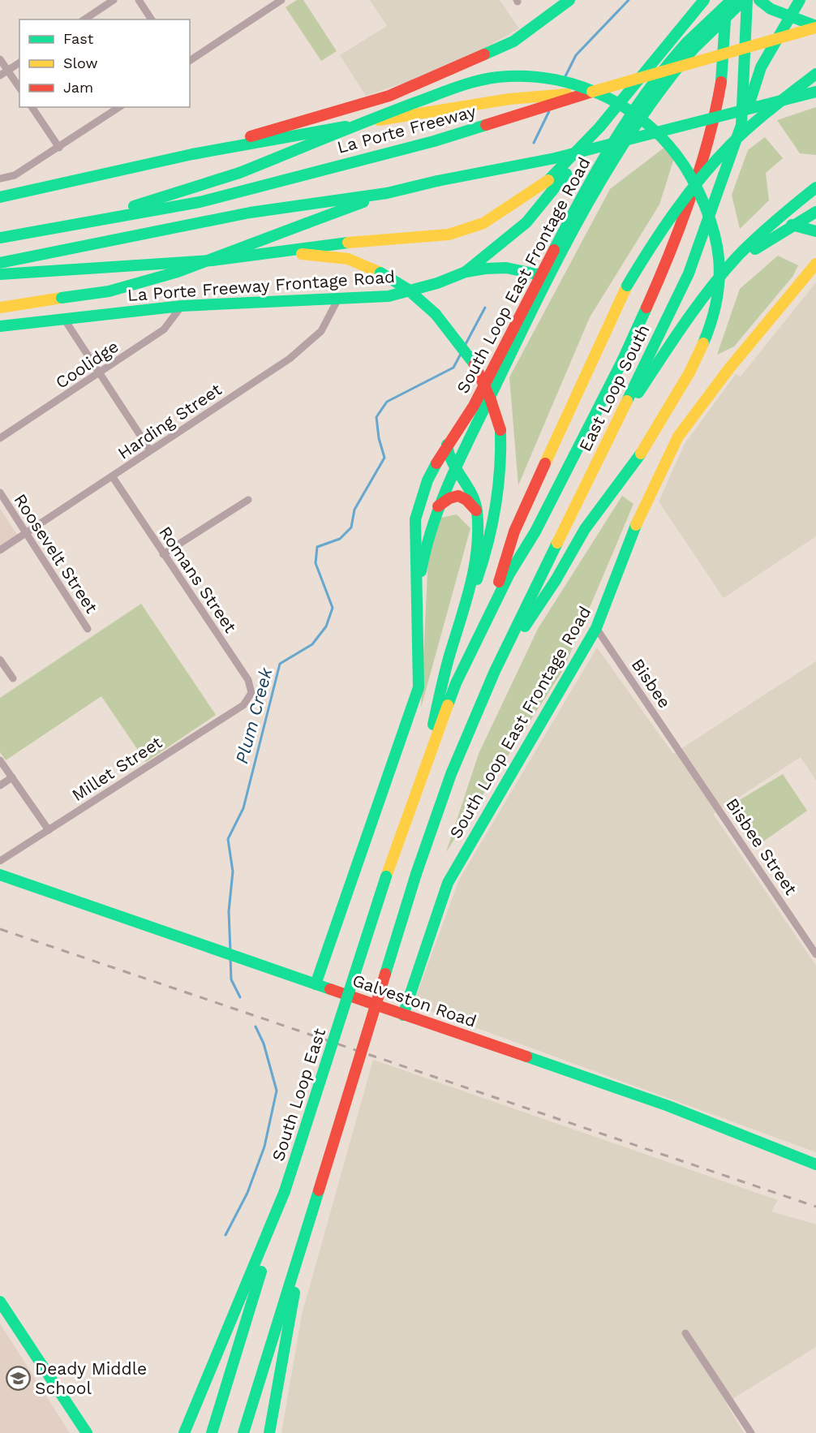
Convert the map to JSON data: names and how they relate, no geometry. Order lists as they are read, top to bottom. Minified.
{"streets":{"main road":["La Porte Freeway","South Loop East Frontage Road","La Porte Freeway Frontage Road","East Loop South","Galveston Road","South Loop East"],"street":["Coolidge","Harding Street","Roosevelt Street","Romans Street","Bisbee","Millet Street","Bisbee Street"]},"crossings":[["South Loop East Frontage Road","La Porte Freeway Frontage Road"],["South Loop East Frontage Road","East Loop South"],["South Loop East Frontage Road","Bisbee"],["South Loop East Frontage Road","Galveston Road"],["La Porte Freeway Frontage Road","Coolidge"],["La Porte Freeway Frontage Road","Harding Street"],["East Loop South","South Loop East"],["Harding Street","Roosevelt Street"],["Harding Street","Romans Street"],["Romans Street","Millet Street"],["Bisbee","Bisbee Street"]],"water":["Plum Creek"],"places":{"school or university":["Deady Middle School"]},"legend":["Fast","Slow","Jam"]}
